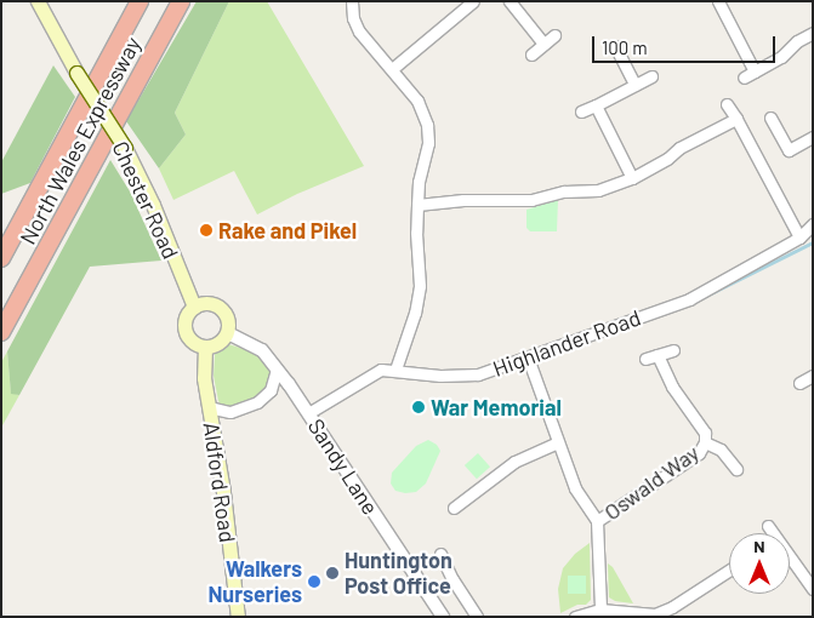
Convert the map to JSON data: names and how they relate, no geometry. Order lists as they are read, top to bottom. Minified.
{"streets":{"highway":["North Wales Expressway"],"main road":["Chester Road","Aldford Road"],"street":["Highlander Road","Sandy Lane","Oswald Way"]},"crossings":[["Chester Road","Sandy Lane"],["Chester Road","Aldford Road"],["Highlander Road","Sandy Lane"],["Sandy Lane","Aldford Road"]],"places":["Rake and Pikel","War Memorial","Huntington Post Office","Walkers Nurseries"],"scale_bar":"100 m","north":"top"}
